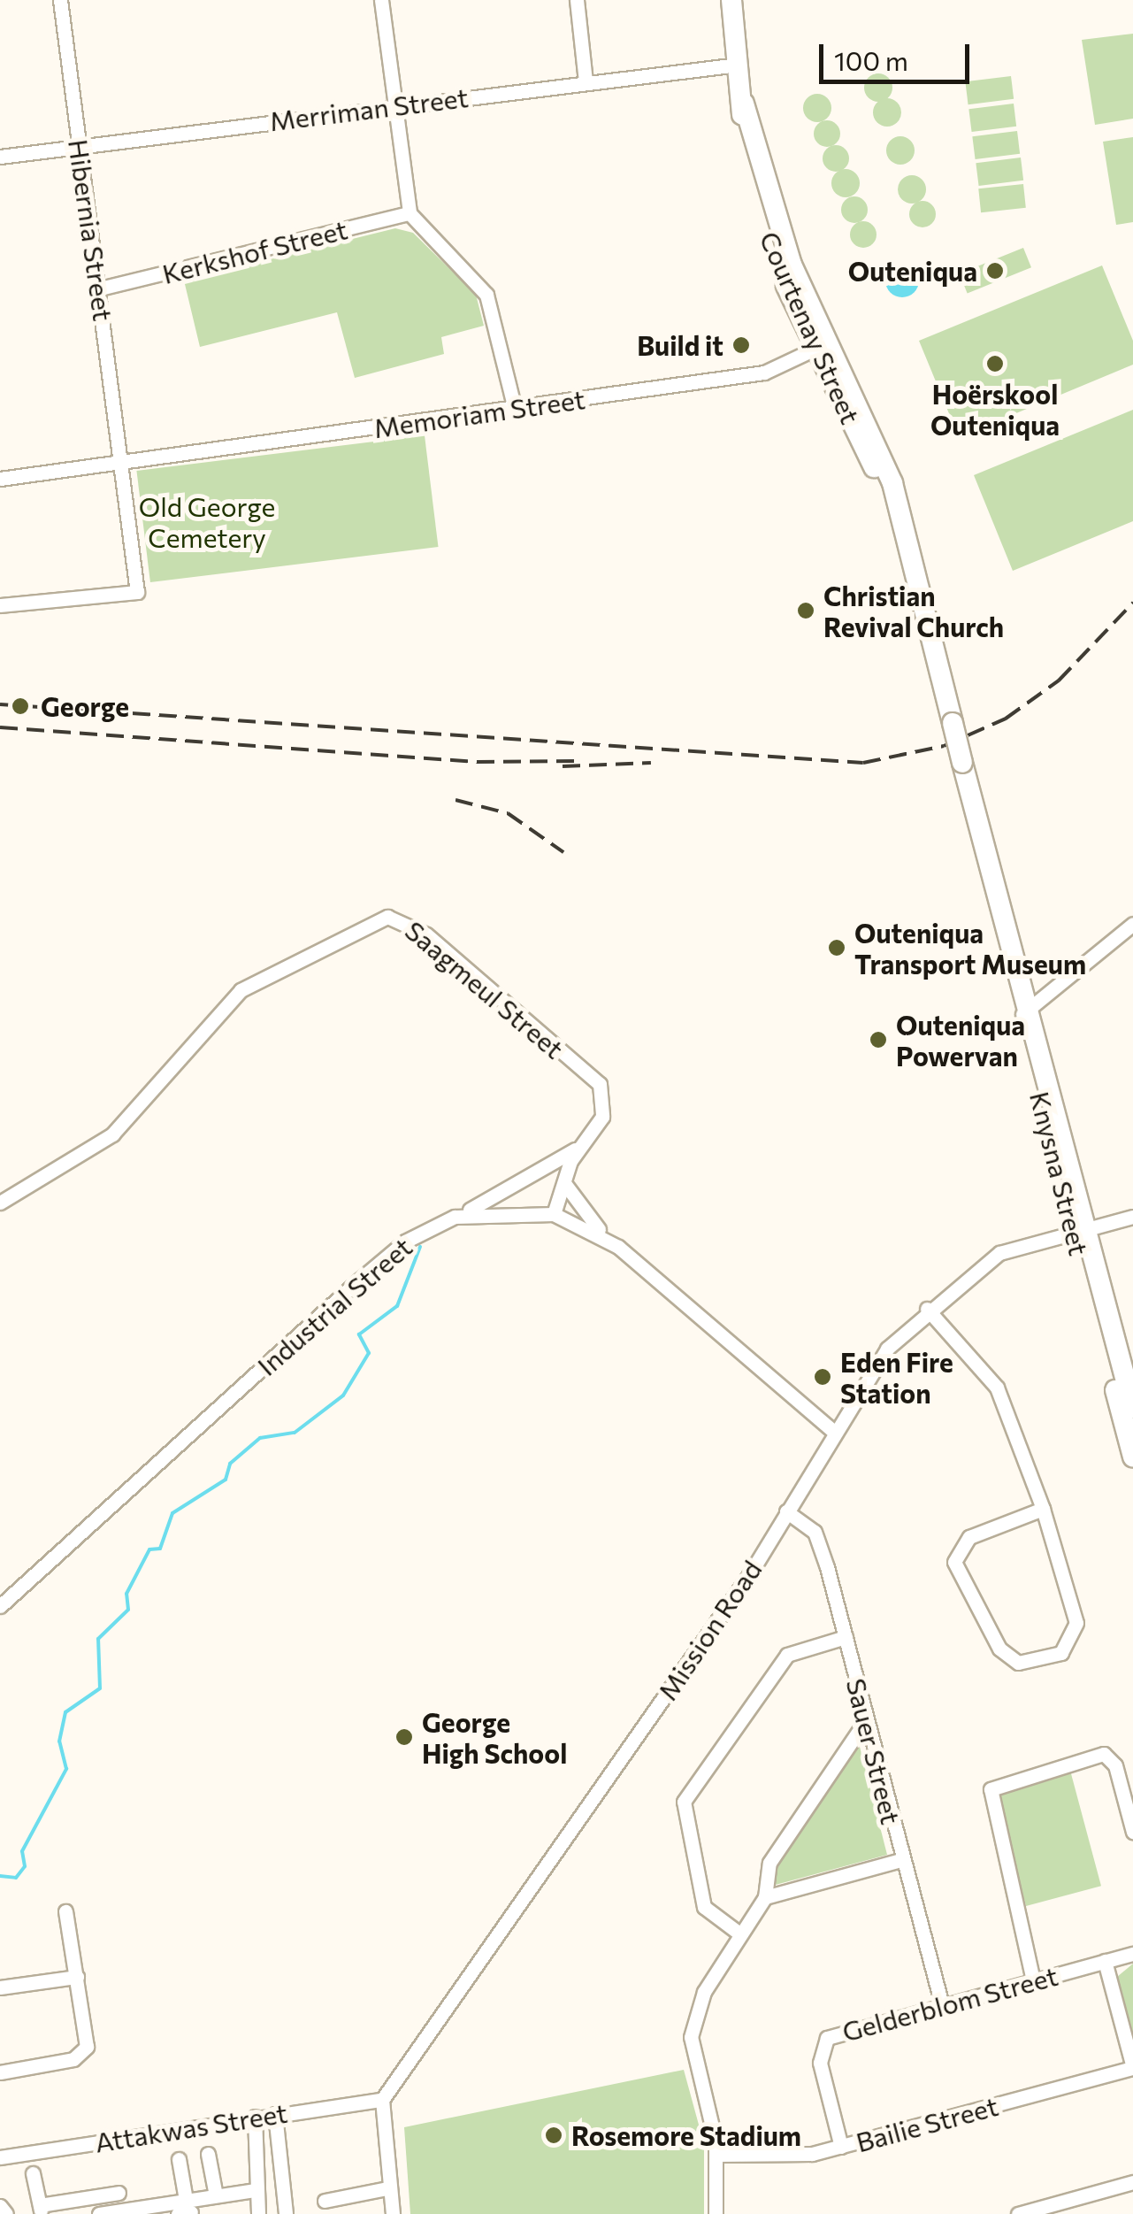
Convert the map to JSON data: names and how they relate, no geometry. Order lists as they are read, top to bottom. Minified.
{"streets":{"highway":["Courtenay Street","Knysna Street"],"street":["Merriman Street","Hibernia Street","Kerkshof Street","Memoriam Street","Saagmeul Street","Industrial Street","Mission Road","Sauer Street","Gelderblom Street","Bailie Street","Attakwas Street"]},"crossings":[["Merriman Street","Hibernia Street"],["Merriman Street","Courtenay Street"],["Hibernia Street","Kerkshof Street"],["Hibernia Street","Memoriam Street"],["Courtenay Street","Memoriam Street"],["Courtenay Street","Knysna Street"],["Saagmeul Street","Industrial Street"],["Knysna Street","Mission Road"],["Industrial Street","Mission Road"],["Mission Road","Sauer Street"],["Mission Road","Attakwas Street"],["Sauer Street","Gelderblom Street"],["Gelderblom Street","Bailie Street"]],"parks":["Old George Cemetery"],"places":["Outeniqua","Build it","Hoërskool Outeniqua","Christian Revival Church","George","Outeniqua Transport Museum","Outeniqua Powervan","Eden Fire Station","George High School","Rosemore Stadium"],"scale_bar":"100 m"}
